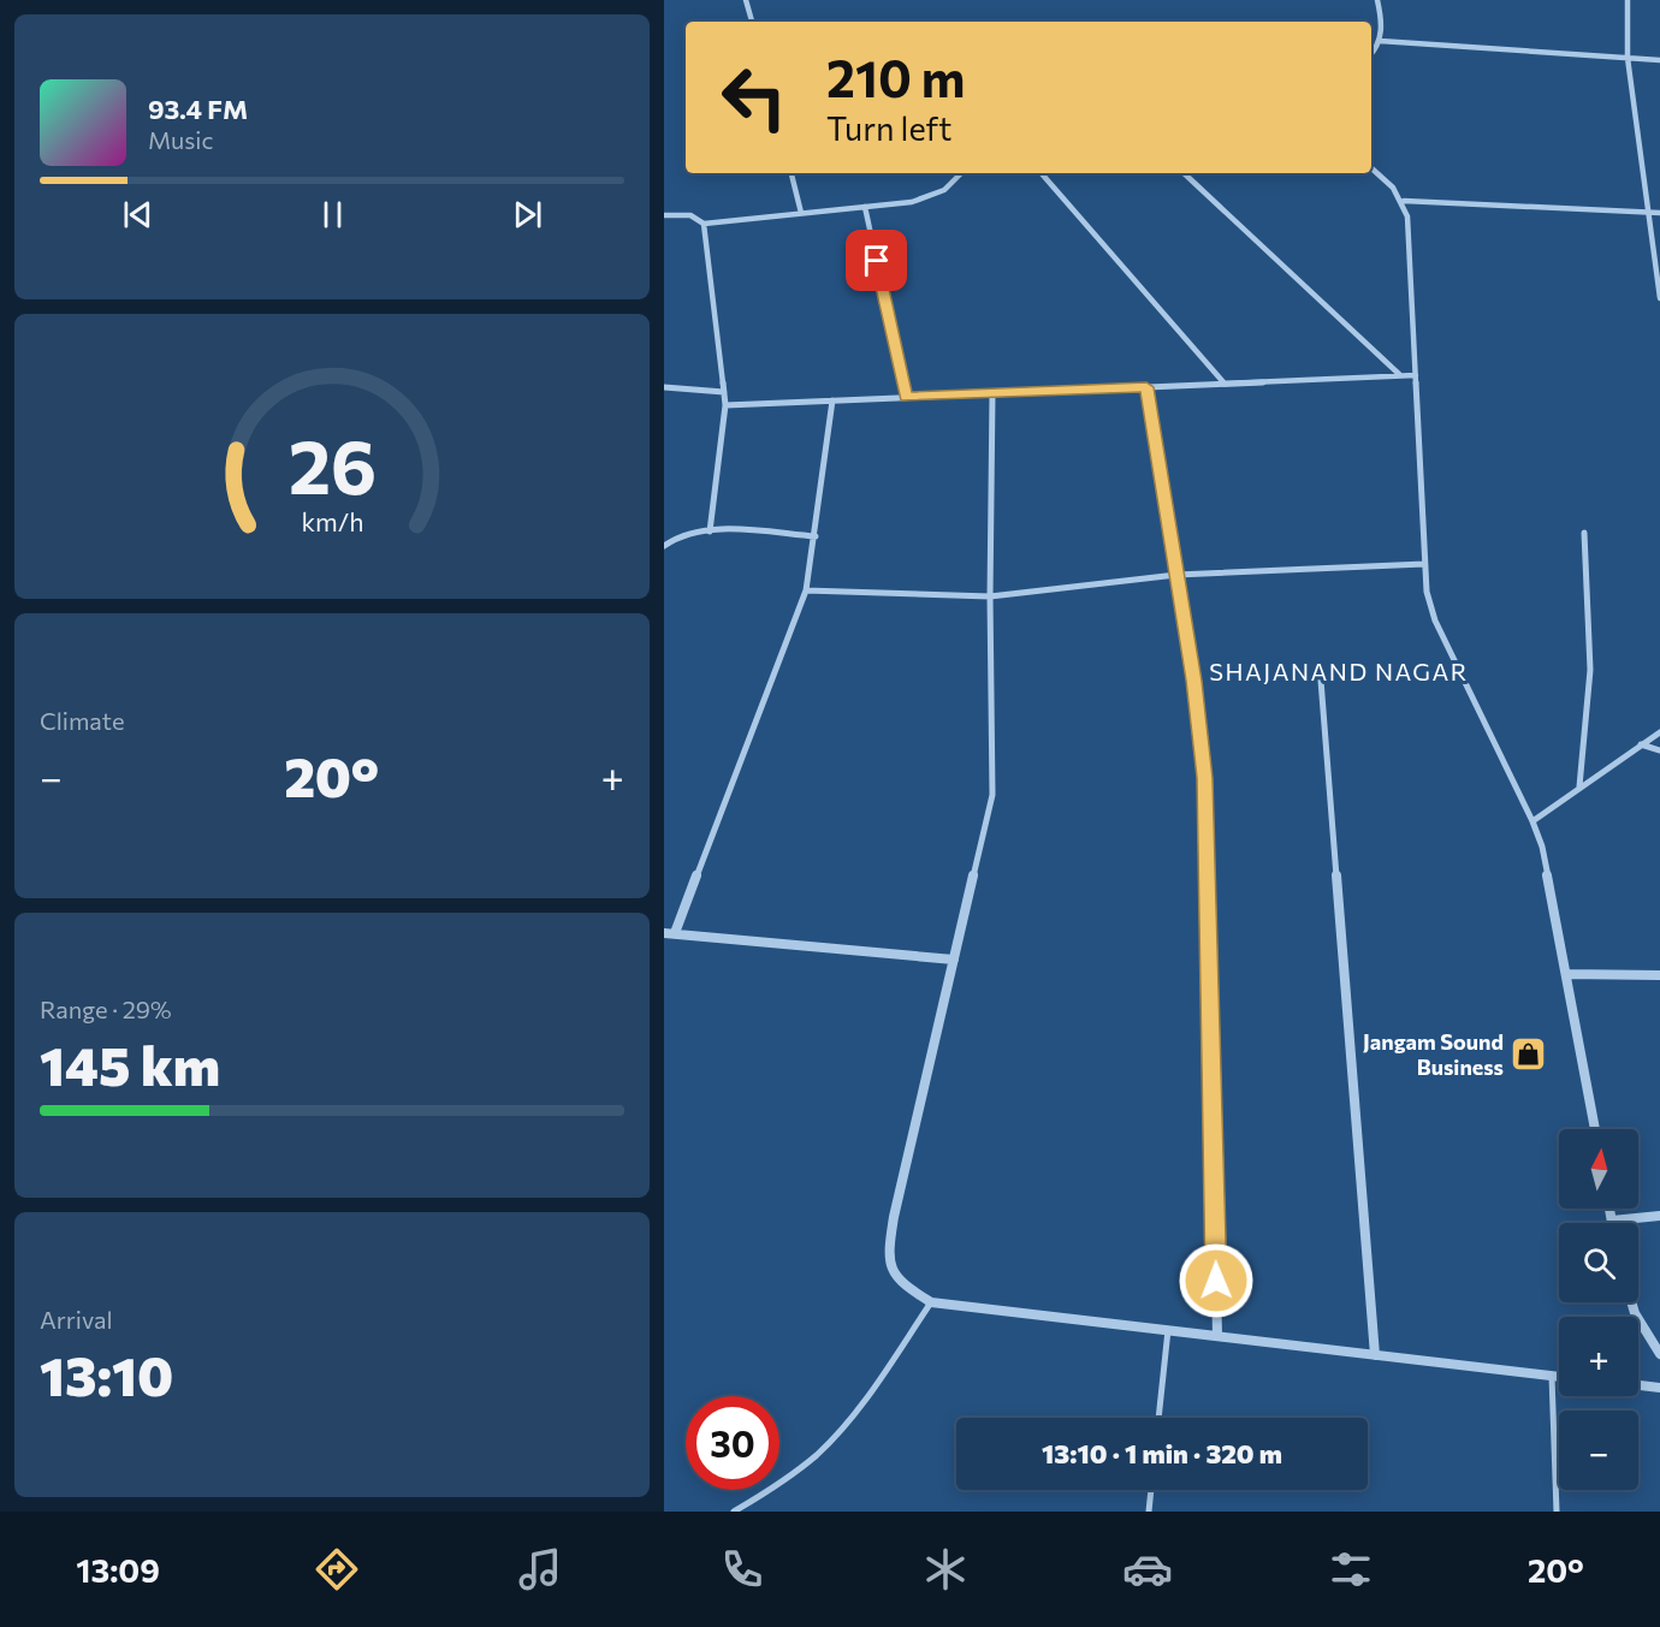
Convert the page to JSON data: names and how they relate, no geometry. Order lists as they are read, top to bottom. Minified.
{"districts":["SHAJANAND NAGAR"],"places":{"shop":["Jangam Sound Business"]},"north":"top","page":{"turn":["210 m","Turn left"],"song":["93.4 FM","Music"],"tile":["Climate",["Range · 29%","145 km"],["Arrival","13:10"]],"heat":["−","20°","+"],"map_buttons":["+","−"],"limit":"30","trip":"13:10 · 1 min · 320 m","tabs":["13:09","20°"],"gauge":["26","km/h"]}}
